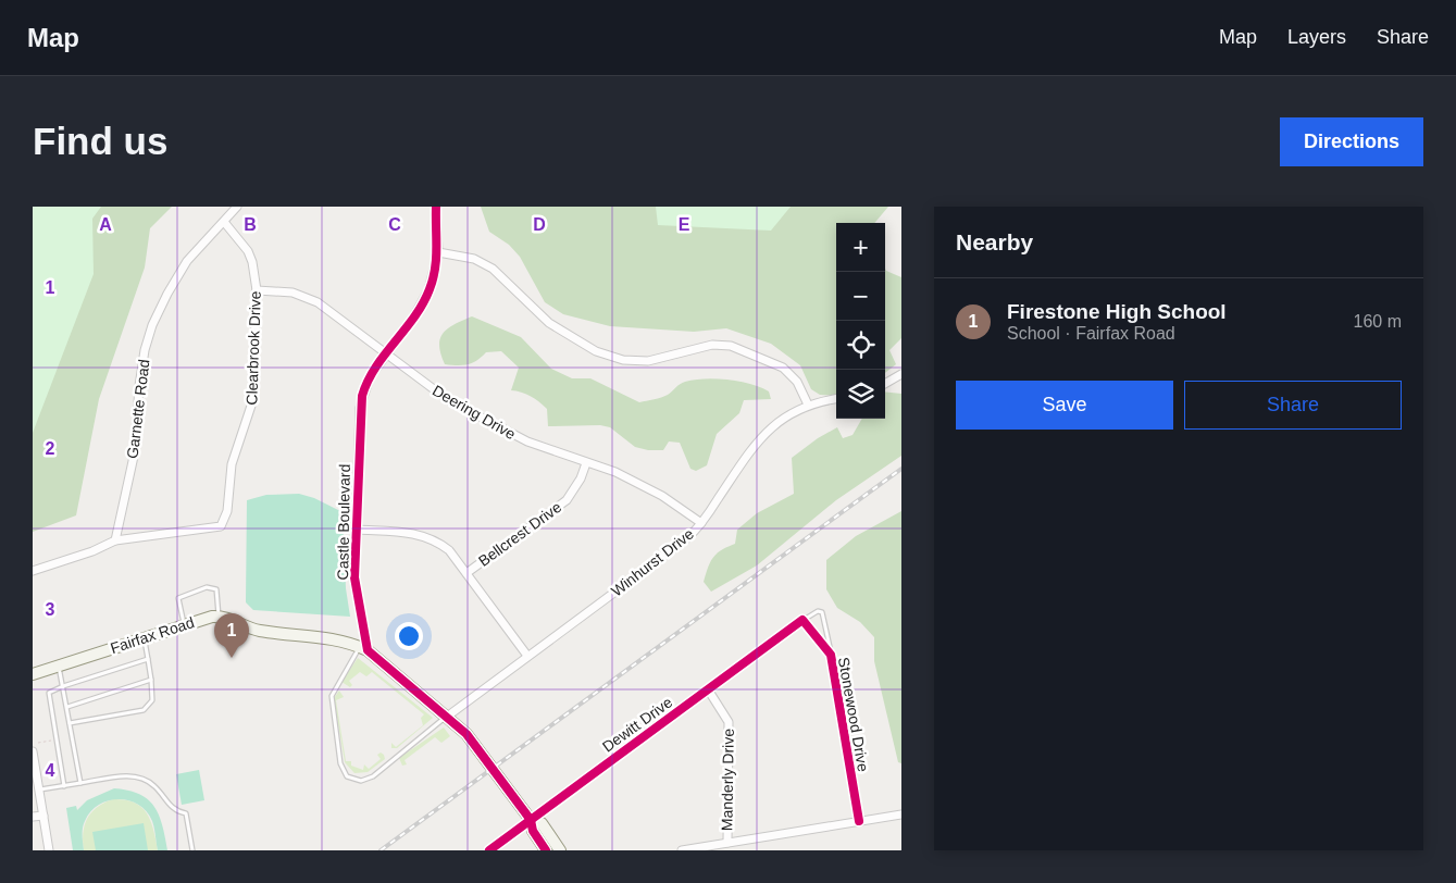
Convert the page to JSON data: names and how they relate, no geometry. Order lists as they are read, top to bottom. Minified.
{"streets":{"street":["Clearbrook Drive","Garnette Road","Deering Drive","Castle Boulevard","Bellcrest Drive","Winhurst Drive","Fairfax Road","Stonewood Drive","Dewitt Drive","Manderly Drive"]},"crossings":[["Clearbrook Drive","Garnette Road"],["Clearbrook Drive","Deering Drive"],["Deering Drive","Castle Boulevard"],["Deering Drive","Bellcrest Drive"],["Deering Drive","Winhurst Drive"],["Stonewood Drive","Dewitt Drive"],["Dewitt Drive","Manderly Drive"]],"page":{"header":"Map","nav":["Map","Layers","Share"],"buttons":["Directions",["Save","Share"]],"title":"Find us","heading":"Nearby","map_buttons":["+","−"],"list":[{"mark":"1","name":"Firestone High School","note":"School · Fairfax Road","value":"160 m"}],"pins":"1"},"grid":{"columns":["A","B","C","D","E"],"rows":["1","2","3","4"]}}
